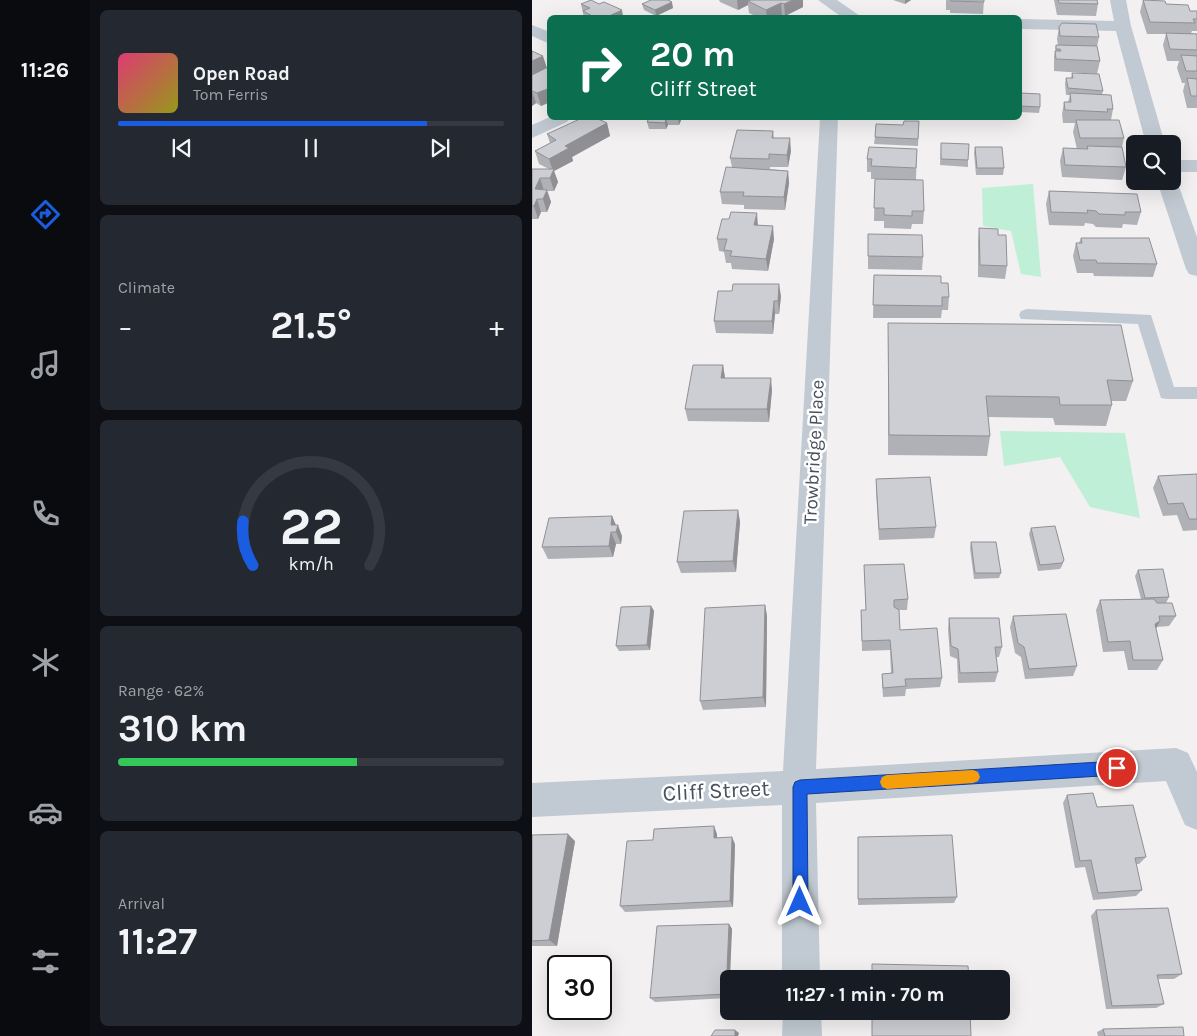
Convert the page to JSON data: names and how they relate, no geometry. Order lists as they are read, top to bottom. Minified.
{"streets":{"street":["Trowbridge Place","Cliff Street"]},"crossings":[["Trowbridge Place","Cliff Street"]],"page":{"tabs":"11:26","turn":["20 m","Cliff Street"],"song":["Open Road","Tom Ferris"],"tile":["Climate",["Range · 62%","310 km"],["Arrival","11:27"]],"heat":["−","21.5°","+"],"limit":"30","trip":"11:27 · 1 min · 70 m","gauge":["22","km/h"]}}
